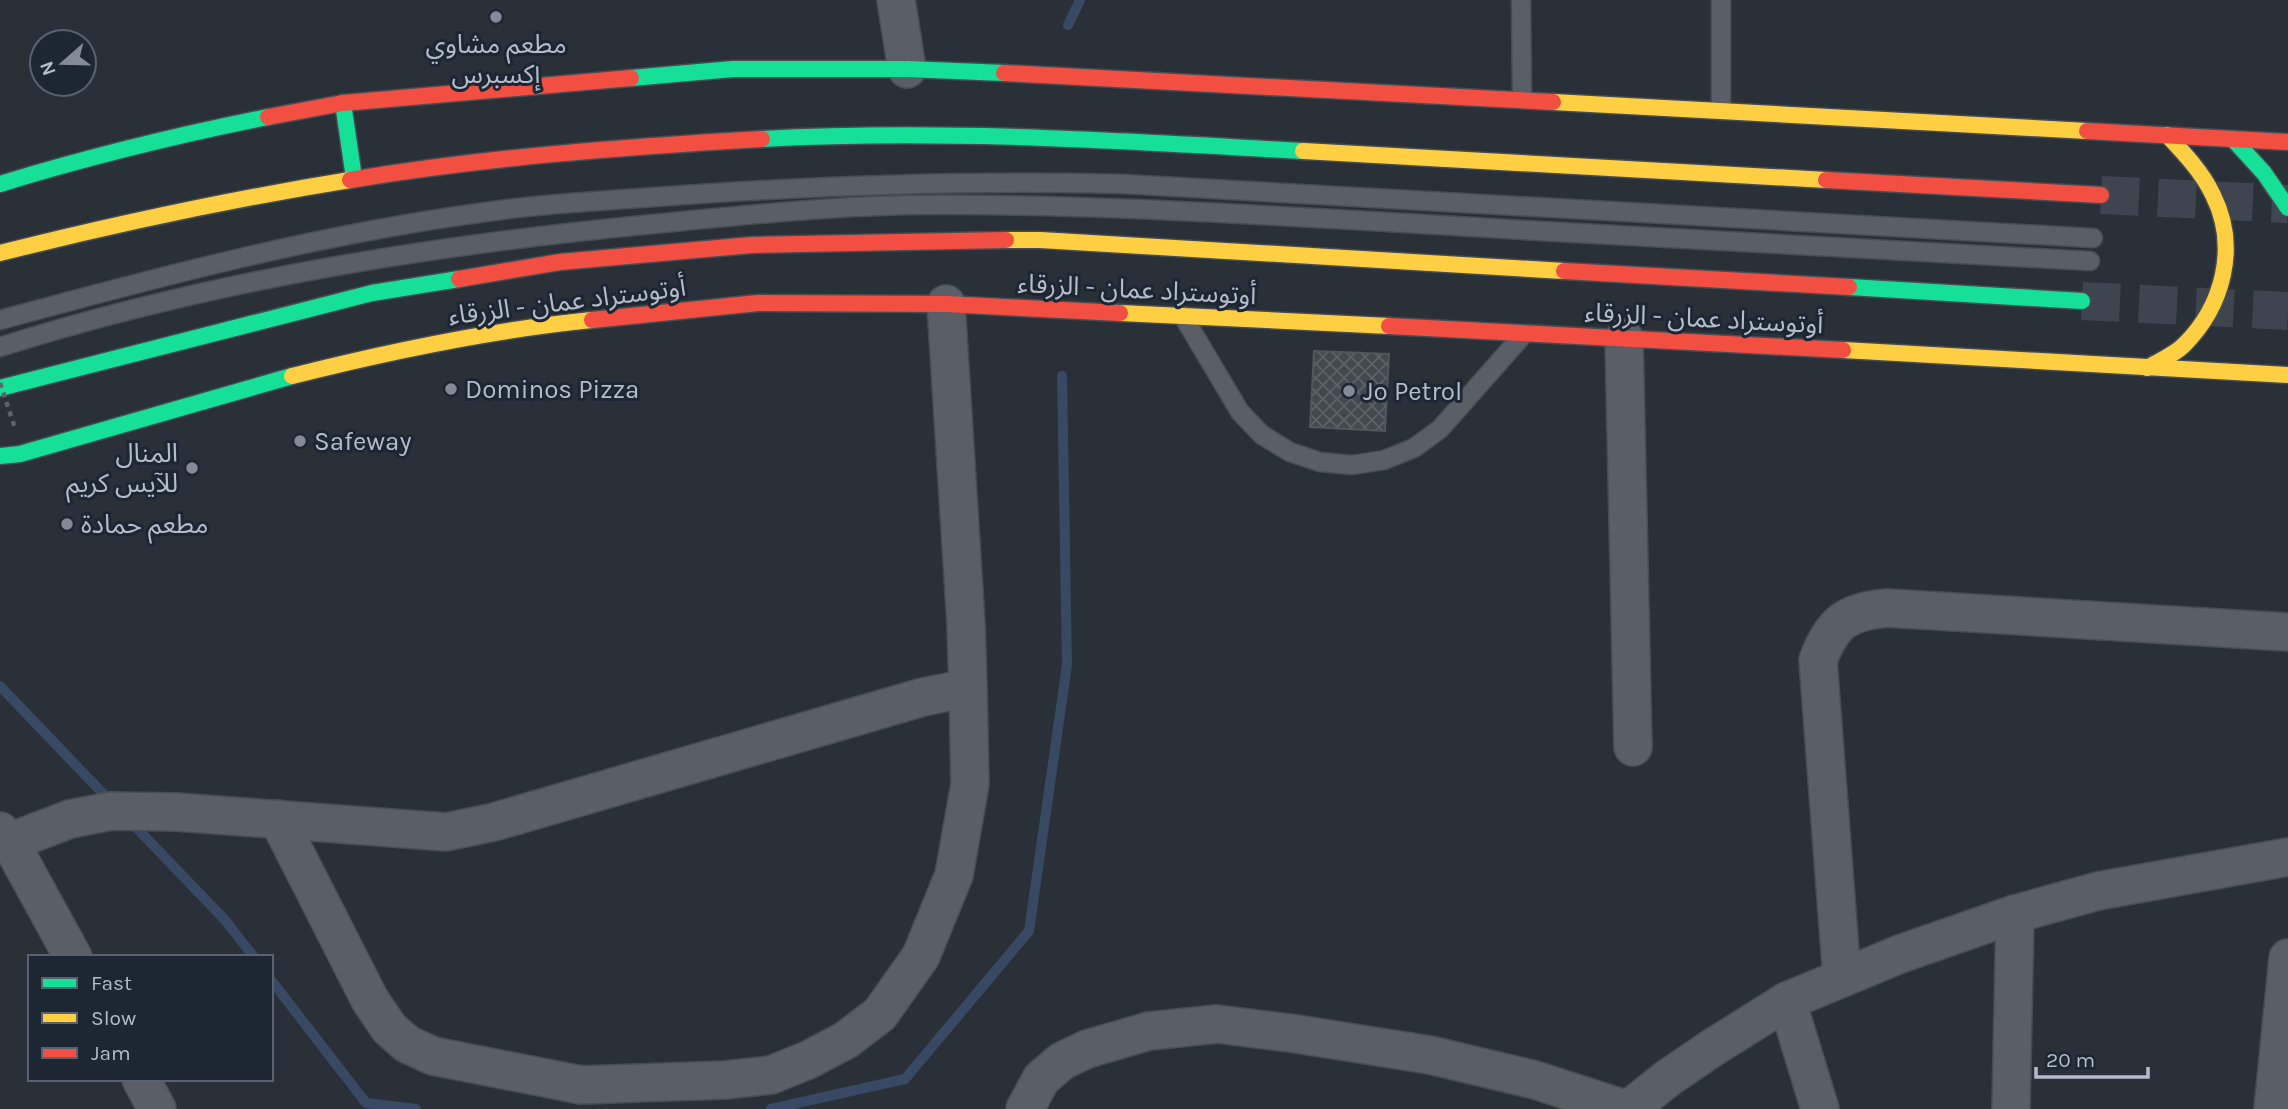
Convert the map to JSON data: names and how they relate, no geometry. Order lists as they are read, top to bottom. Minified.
{"streets":{"highway":["أوتوستراد عمان - الزرقاء"]},"places":["مطعم مشاوي إكسبرس","Dominos Pizza","Jo Petrol","Safeway","المنال للآيس كريم","مطعم حمادة"],"legend":["Fast","Slow","Jam"],"scale_bar":"20 m","north":"left"}
